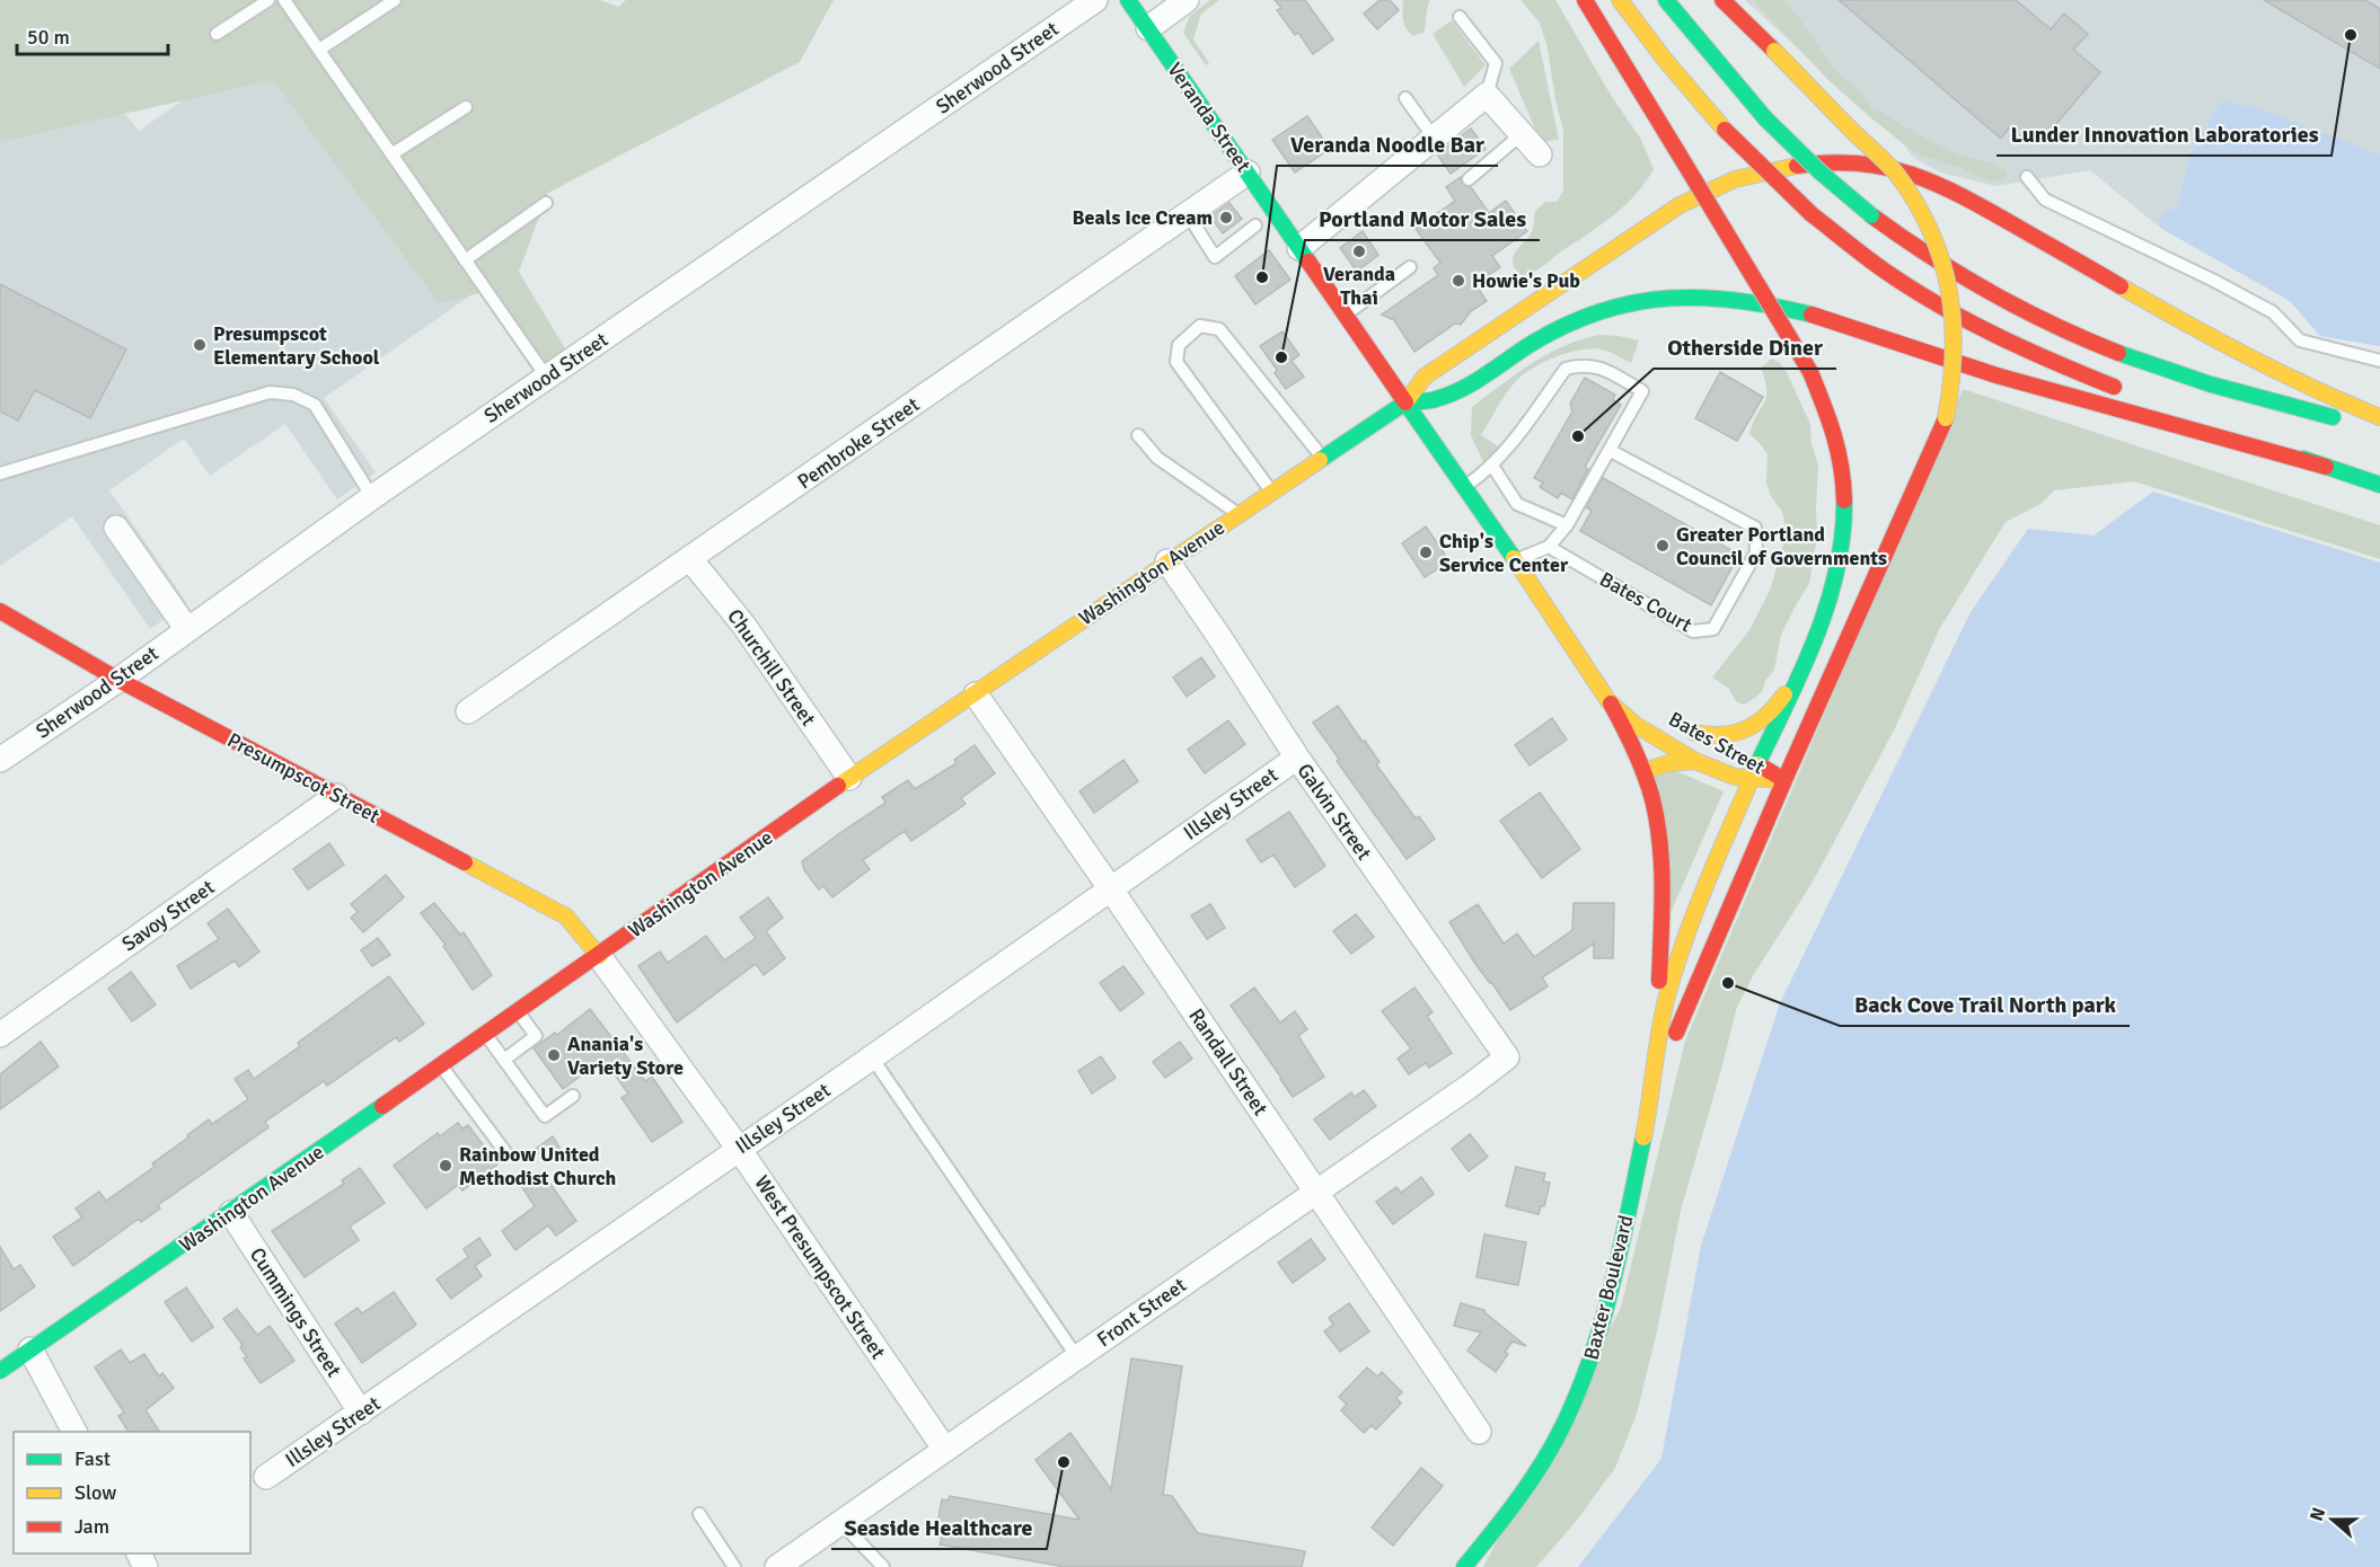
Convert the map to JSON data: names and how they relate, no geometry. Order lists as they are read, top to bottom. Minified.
{"streets":{"main road":["Veranda Street","Washington Avenue","Bates Street","Presumpscot Street","Baxter Boulevard"],"street":["Sherwood Street","Pembroke Street","Churchill Street","Illsley Street","Galvin Street","Savoy Street","Randall Street","West Presumpscot Street","Cummings Street","Front Street"],"lane":["Bates Court"]},"crossings":[["Sherwood Street","Presumpscot Street"],["Veranda Street","Pembroke Street"],["Veranda Street","Washington Avenue"],["Veranda Street","Bates Street"],["Pembroke Street","Churchill Street"],["Washington Avenue","Churchill Street"],["Washington Avenue","Bates Street"],["Washington Avenue","Presumpscot Street"],["Washington Avenue","Galvin Street"],["Washington Avenue","Randall Street"],["Washington Avenue","West Presumpscot Street"],["Washington Avenue","Cummings Street"],["Bates Street","Baxter Boulevard"],["Presumpscot Street","Savoy Street"],["Presumpscot Street","West Presumpscot Street"],["Illsley Street","Galvin Street"],["Illsley Street","Randall Street"],["Illsley Street","West Presumpscot Street"],["Illsley Street","Cummings Street"],["Galvin Street","Front Street"],["Randall Street","Front Street"],["West Presumpscot Street","Front Street"]],"places":["Lunder Innovation Laboratories","Beals Ice Cream","Veranda Thai","Veranda Noodle Bar","Howie's Pub","Presumpscot Elementary School","Portland Motor Sales","Otherside Diner","Greater Portland Council of Governments","Chip's Service Center","Back Cove Trail North park","Anania's Variety Store","Rainbow United Methodist Church","Seaside Healthcare"],"legend":["Fast","Slow","Jam"],"scale_bar":"50 m","north":"left"}
